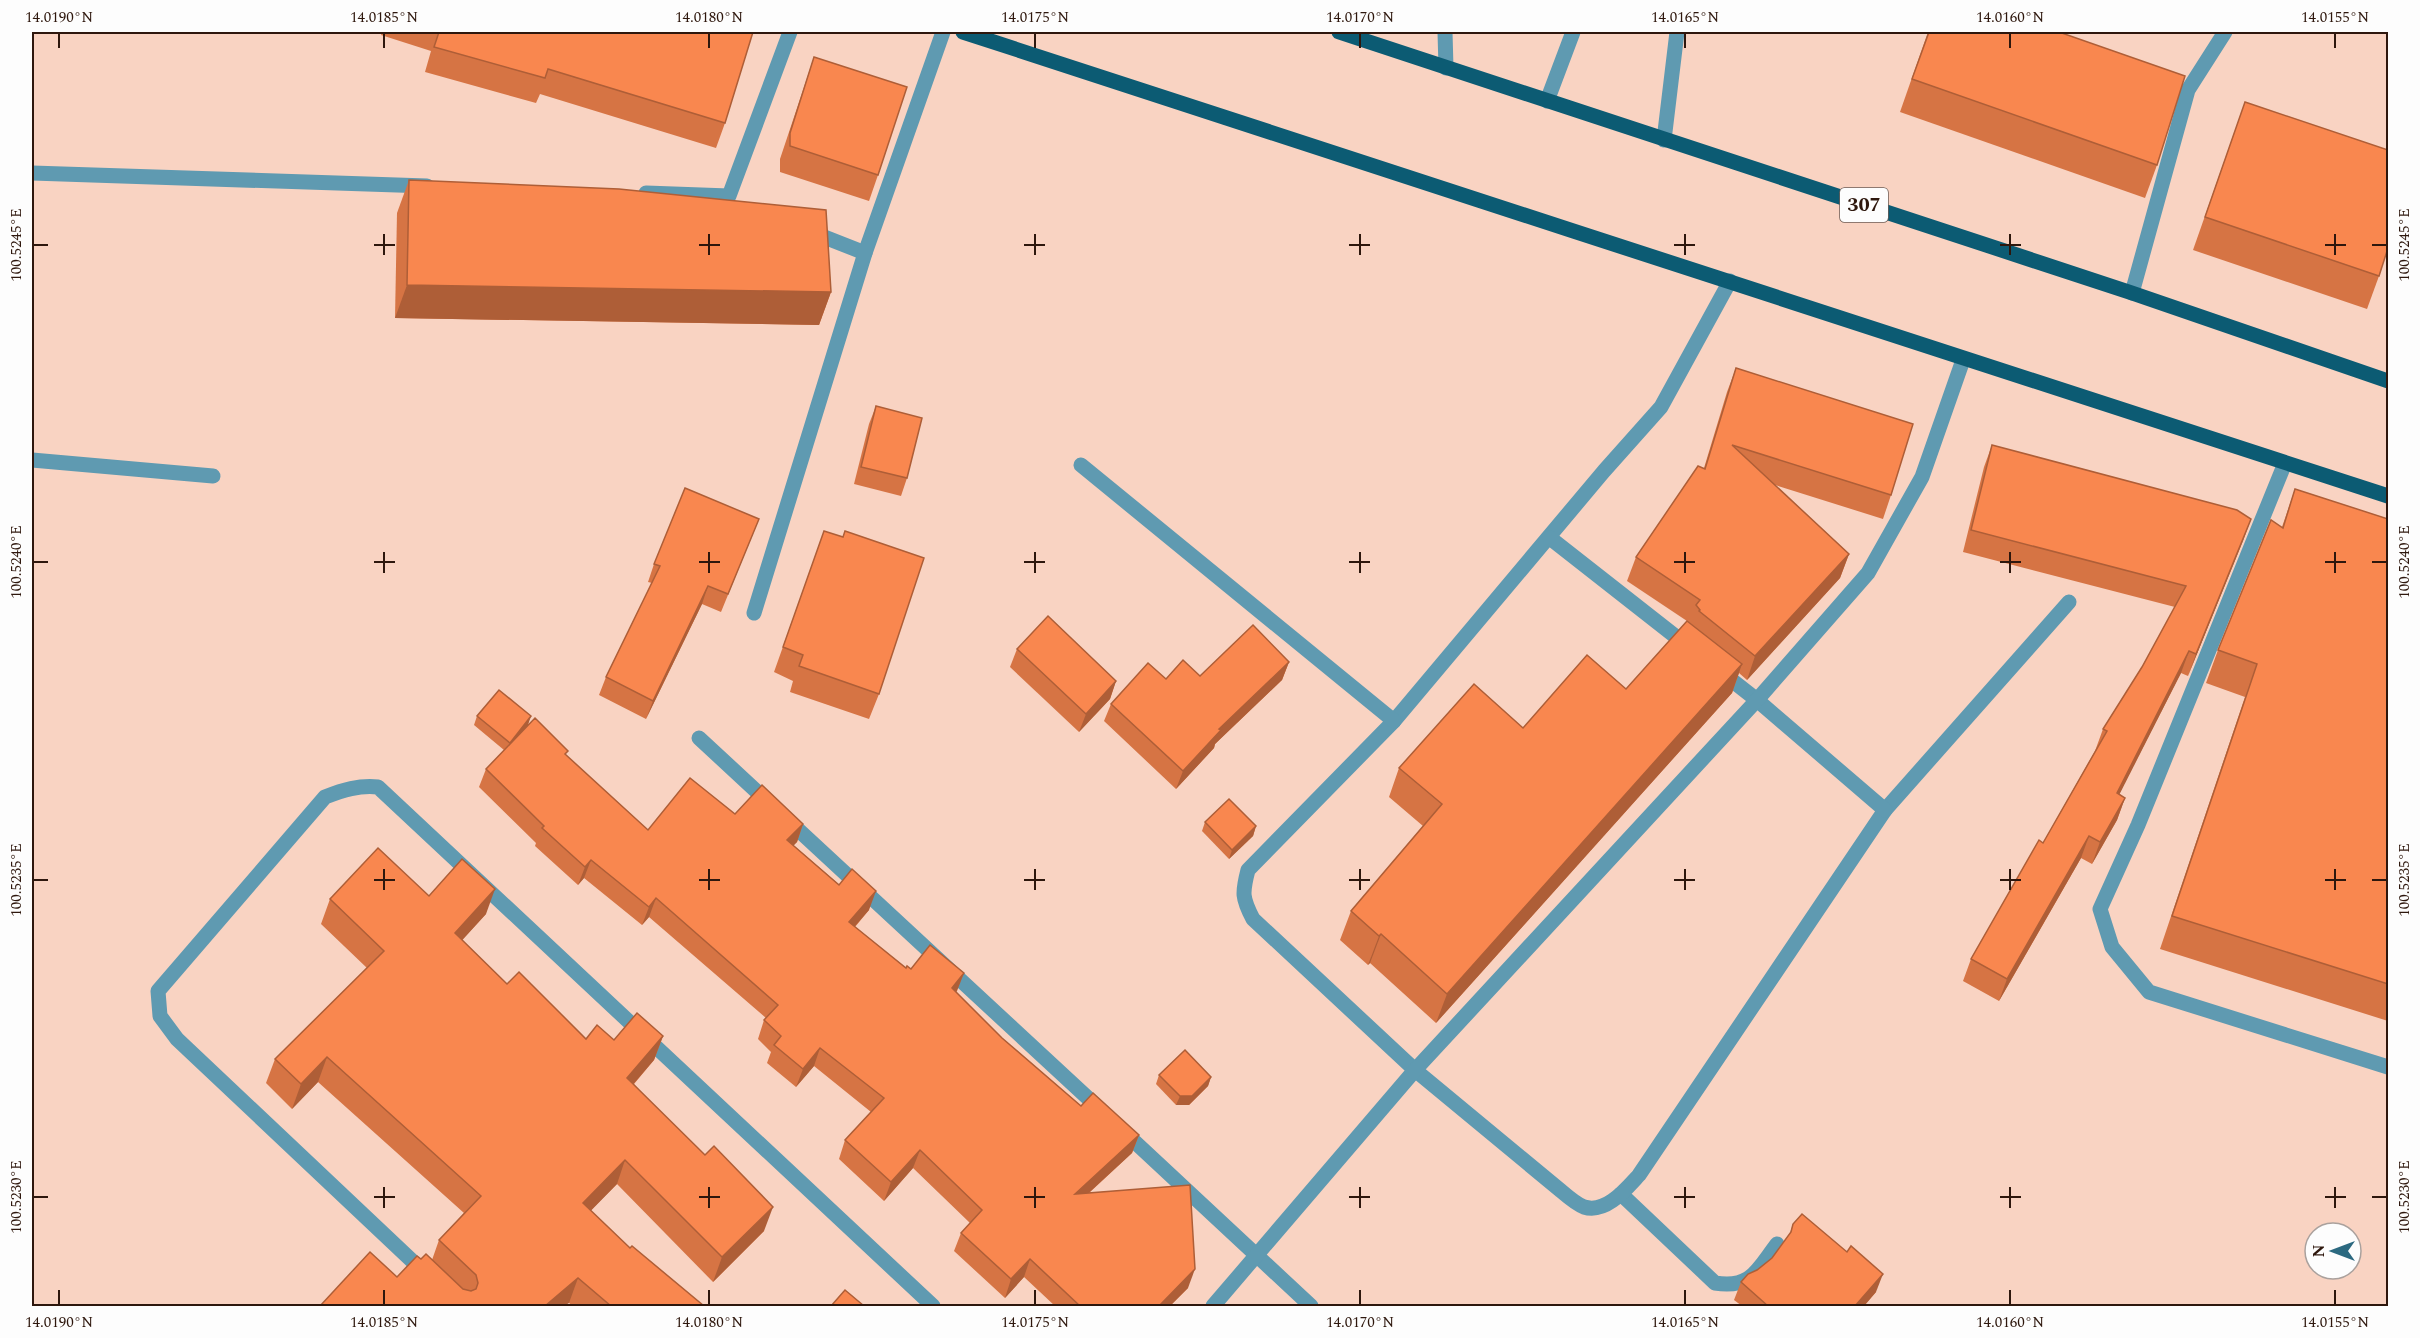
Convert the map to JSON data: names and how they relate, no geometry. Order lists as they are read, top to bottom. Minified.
{"streets":{"main road":["307"]},"north":"left","coordinates":["14.0190°N","14.0185°N","14.0180°N","14.0175°N","14.0170°N","14.0165°N","14.0160°N","14.0155°N","100.5245°E","100.5240°E","100.5235°E","100.5230°E"]}
